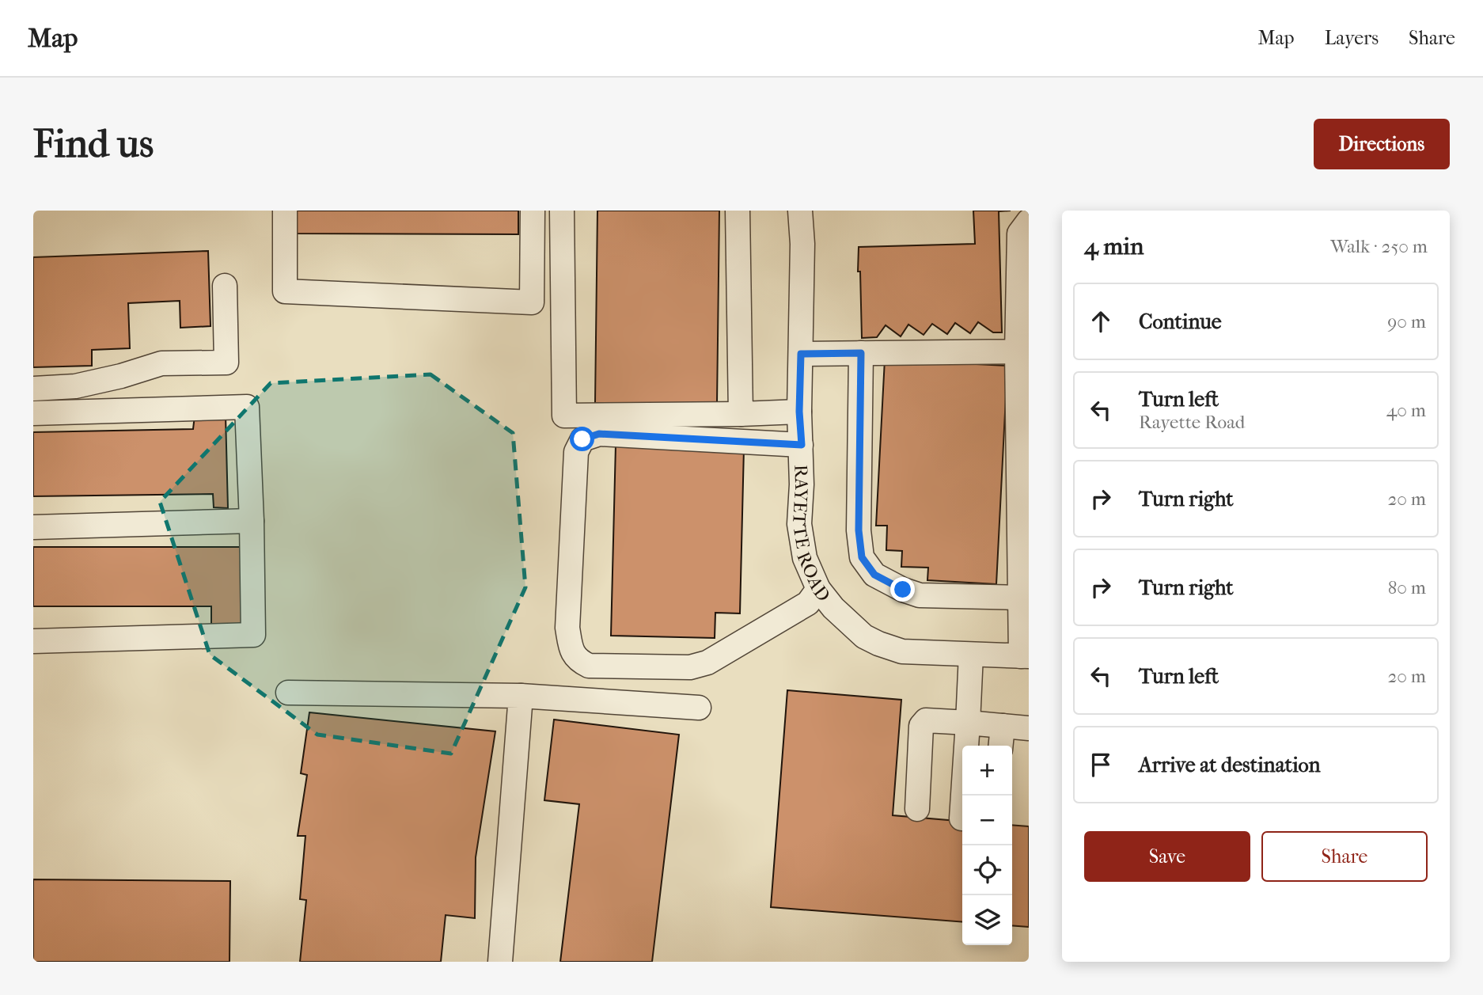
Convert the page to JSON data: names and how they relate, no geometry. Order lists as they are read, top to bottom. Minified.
{"streets":{"street":["RAYETTE ROAD"]},"page":{"header":"Map","nav":["Map","Layers","Share"],"buttons":["Directions",["Save","Share"]],"title":"Find us","heading":["4 min","Walk · 250 m"],"list":[["Continue","90 m"],["Turn left","Rayette Road","40 m"],["Turn right","20 m"],["Turn right","80 m"],["Turn left","20 m"],"Arrive at destination"],"map_buttons":["+","−"]}}
